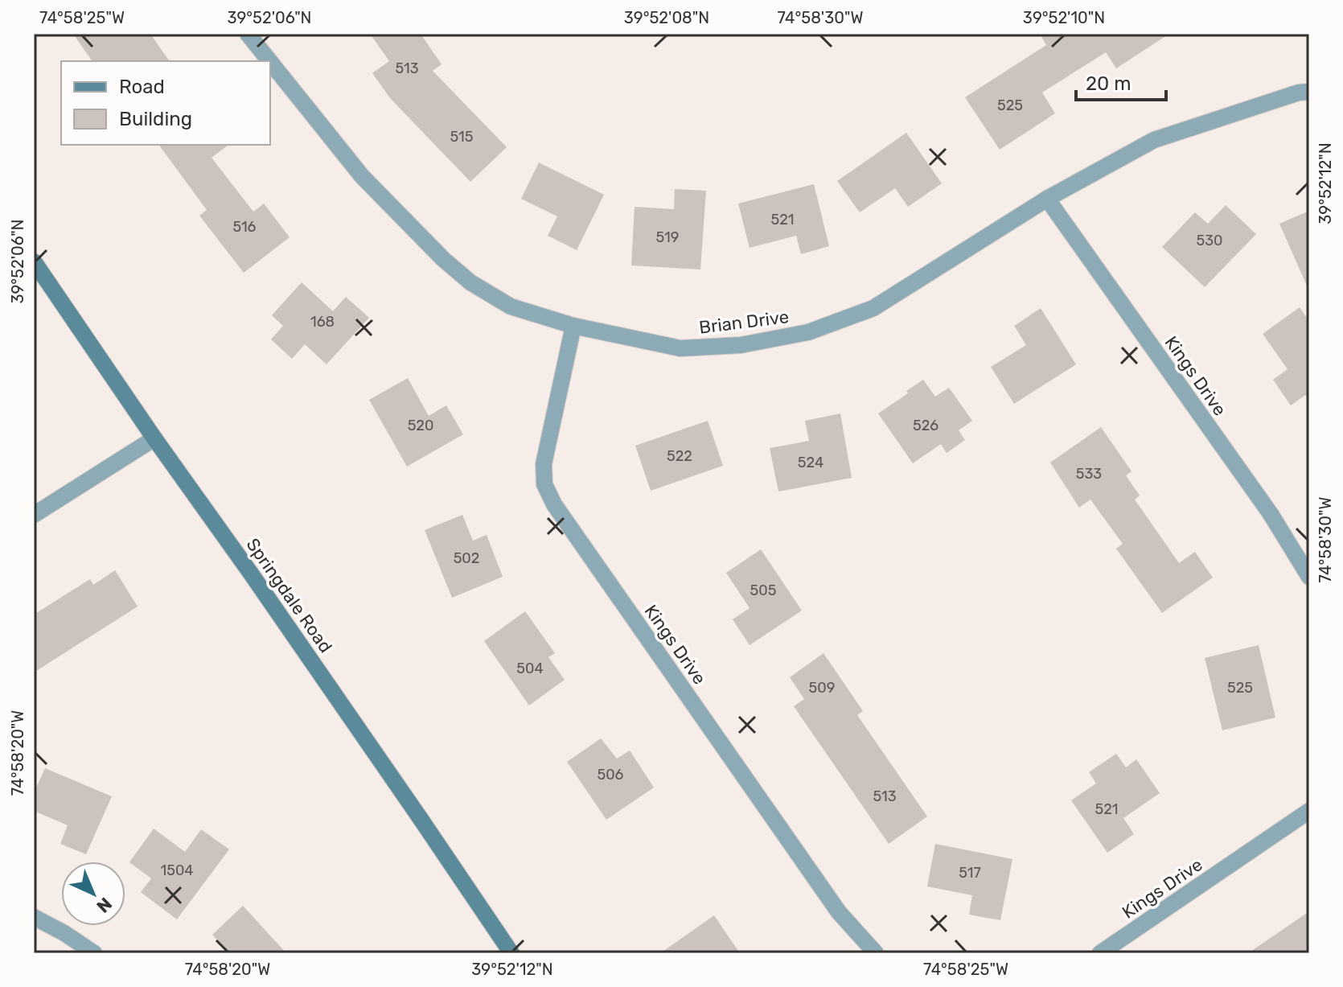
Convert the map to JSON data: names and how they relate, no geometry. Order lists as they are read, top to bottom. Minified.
{"streets":{"main road":["Springdale Road"],"street":["Brian Drive","Kings Drive"]},"crossings":[["Brian Drive","Kings Drive"]],"house_numbers":["513","525","515","521","516","519","530","168","520","526","522","524","533","502","505","504","509","525","506","513","521","1504","517"],"legend":["Road","Building"],"scale_bar":"20 m","north":"bottom right","coordinates":["74°58'25\"W","39°52'06\"N","39°52'08\"N","74°58'30\"W","39°52'10\"N","39°52'12\"N","74°58'20\"W"]}
